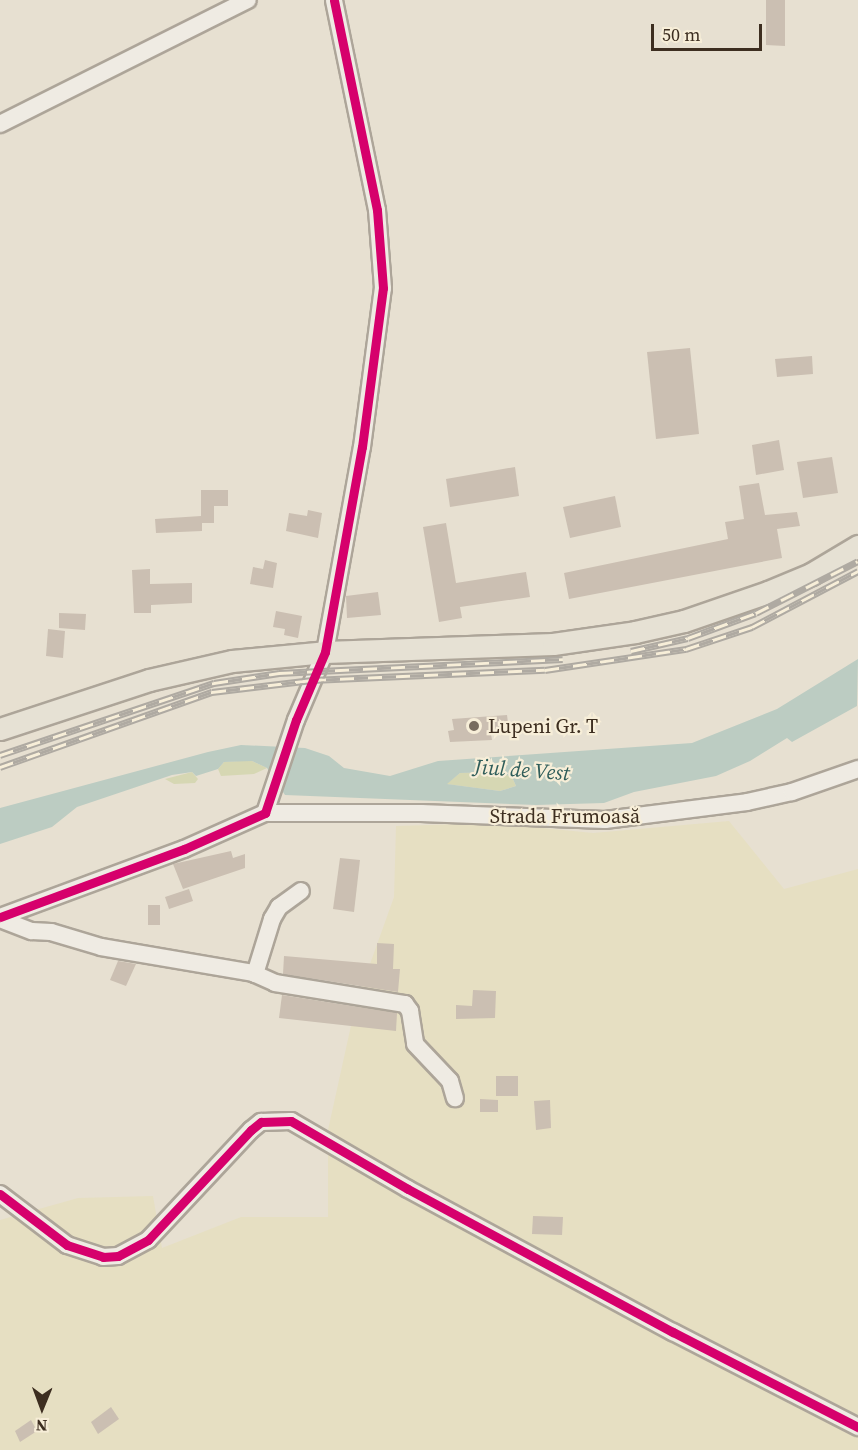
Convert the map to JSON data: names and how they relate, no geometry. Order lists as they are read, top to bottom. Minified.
{"streets":{"street":["Strada Frumoasă"]},"water":["Jiul de Vest"],"places":["Lupeni Gr. T"],"scale_bar":"50 m","north":"bottom"}
